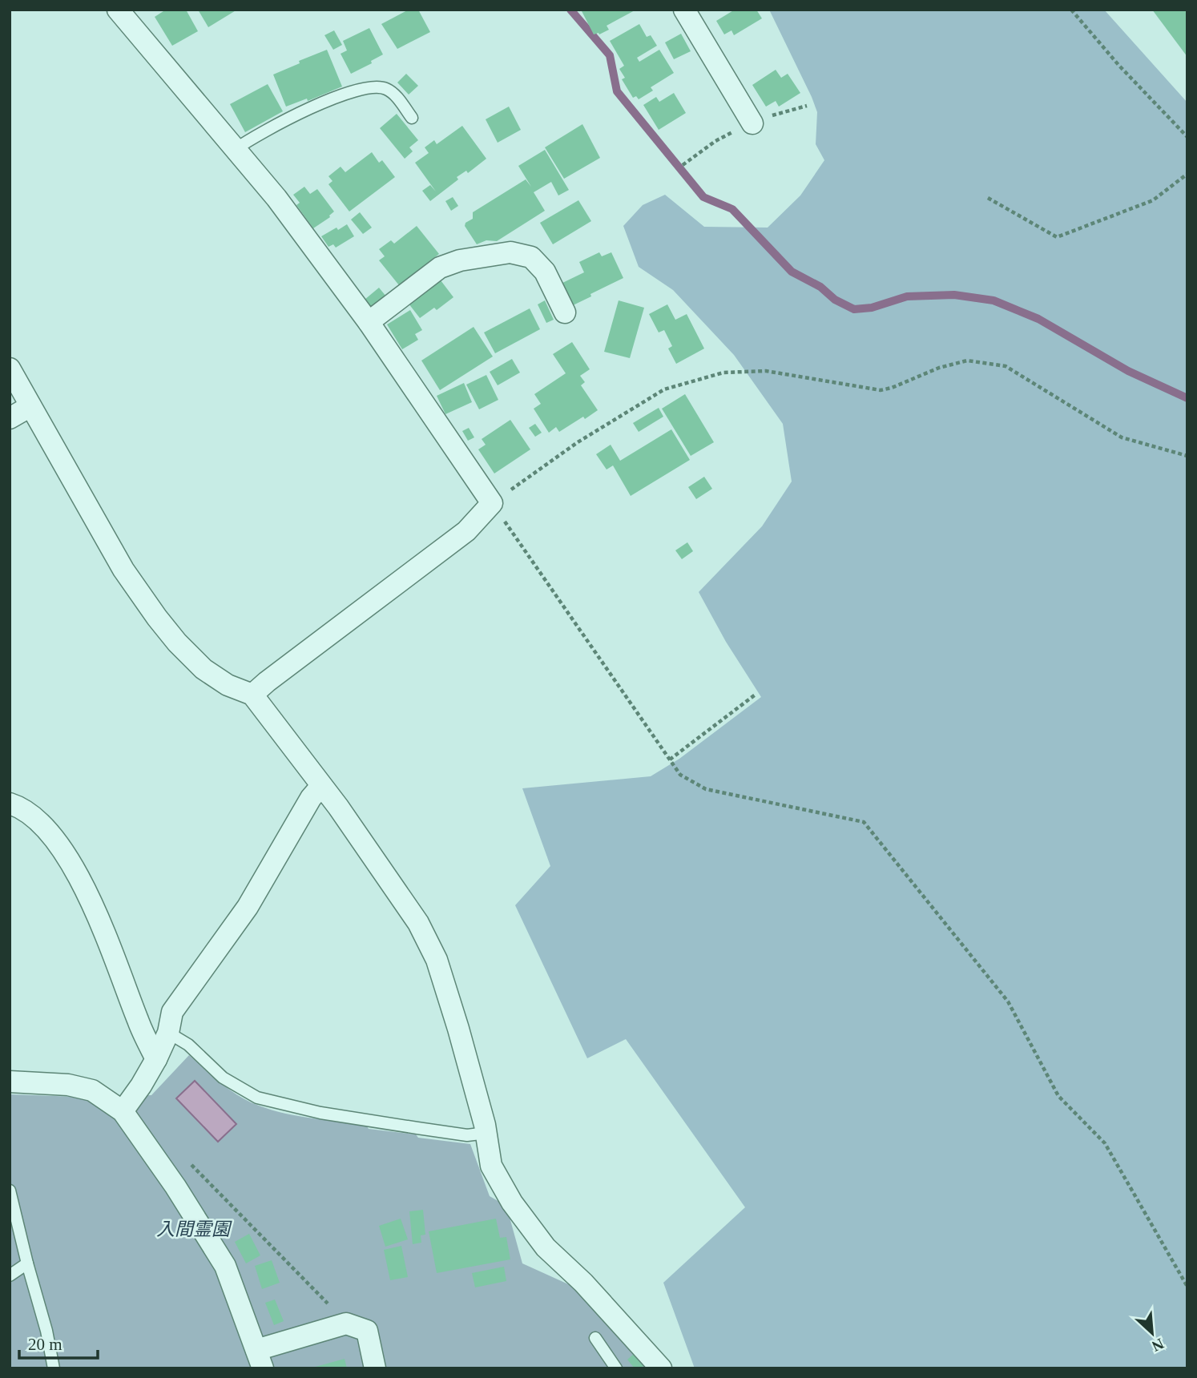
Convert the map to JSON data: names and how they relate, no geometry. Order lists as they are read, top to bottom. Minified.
{"parks":["入間霊園"],"scale_bar":"20 m","north":"bottom right"}
